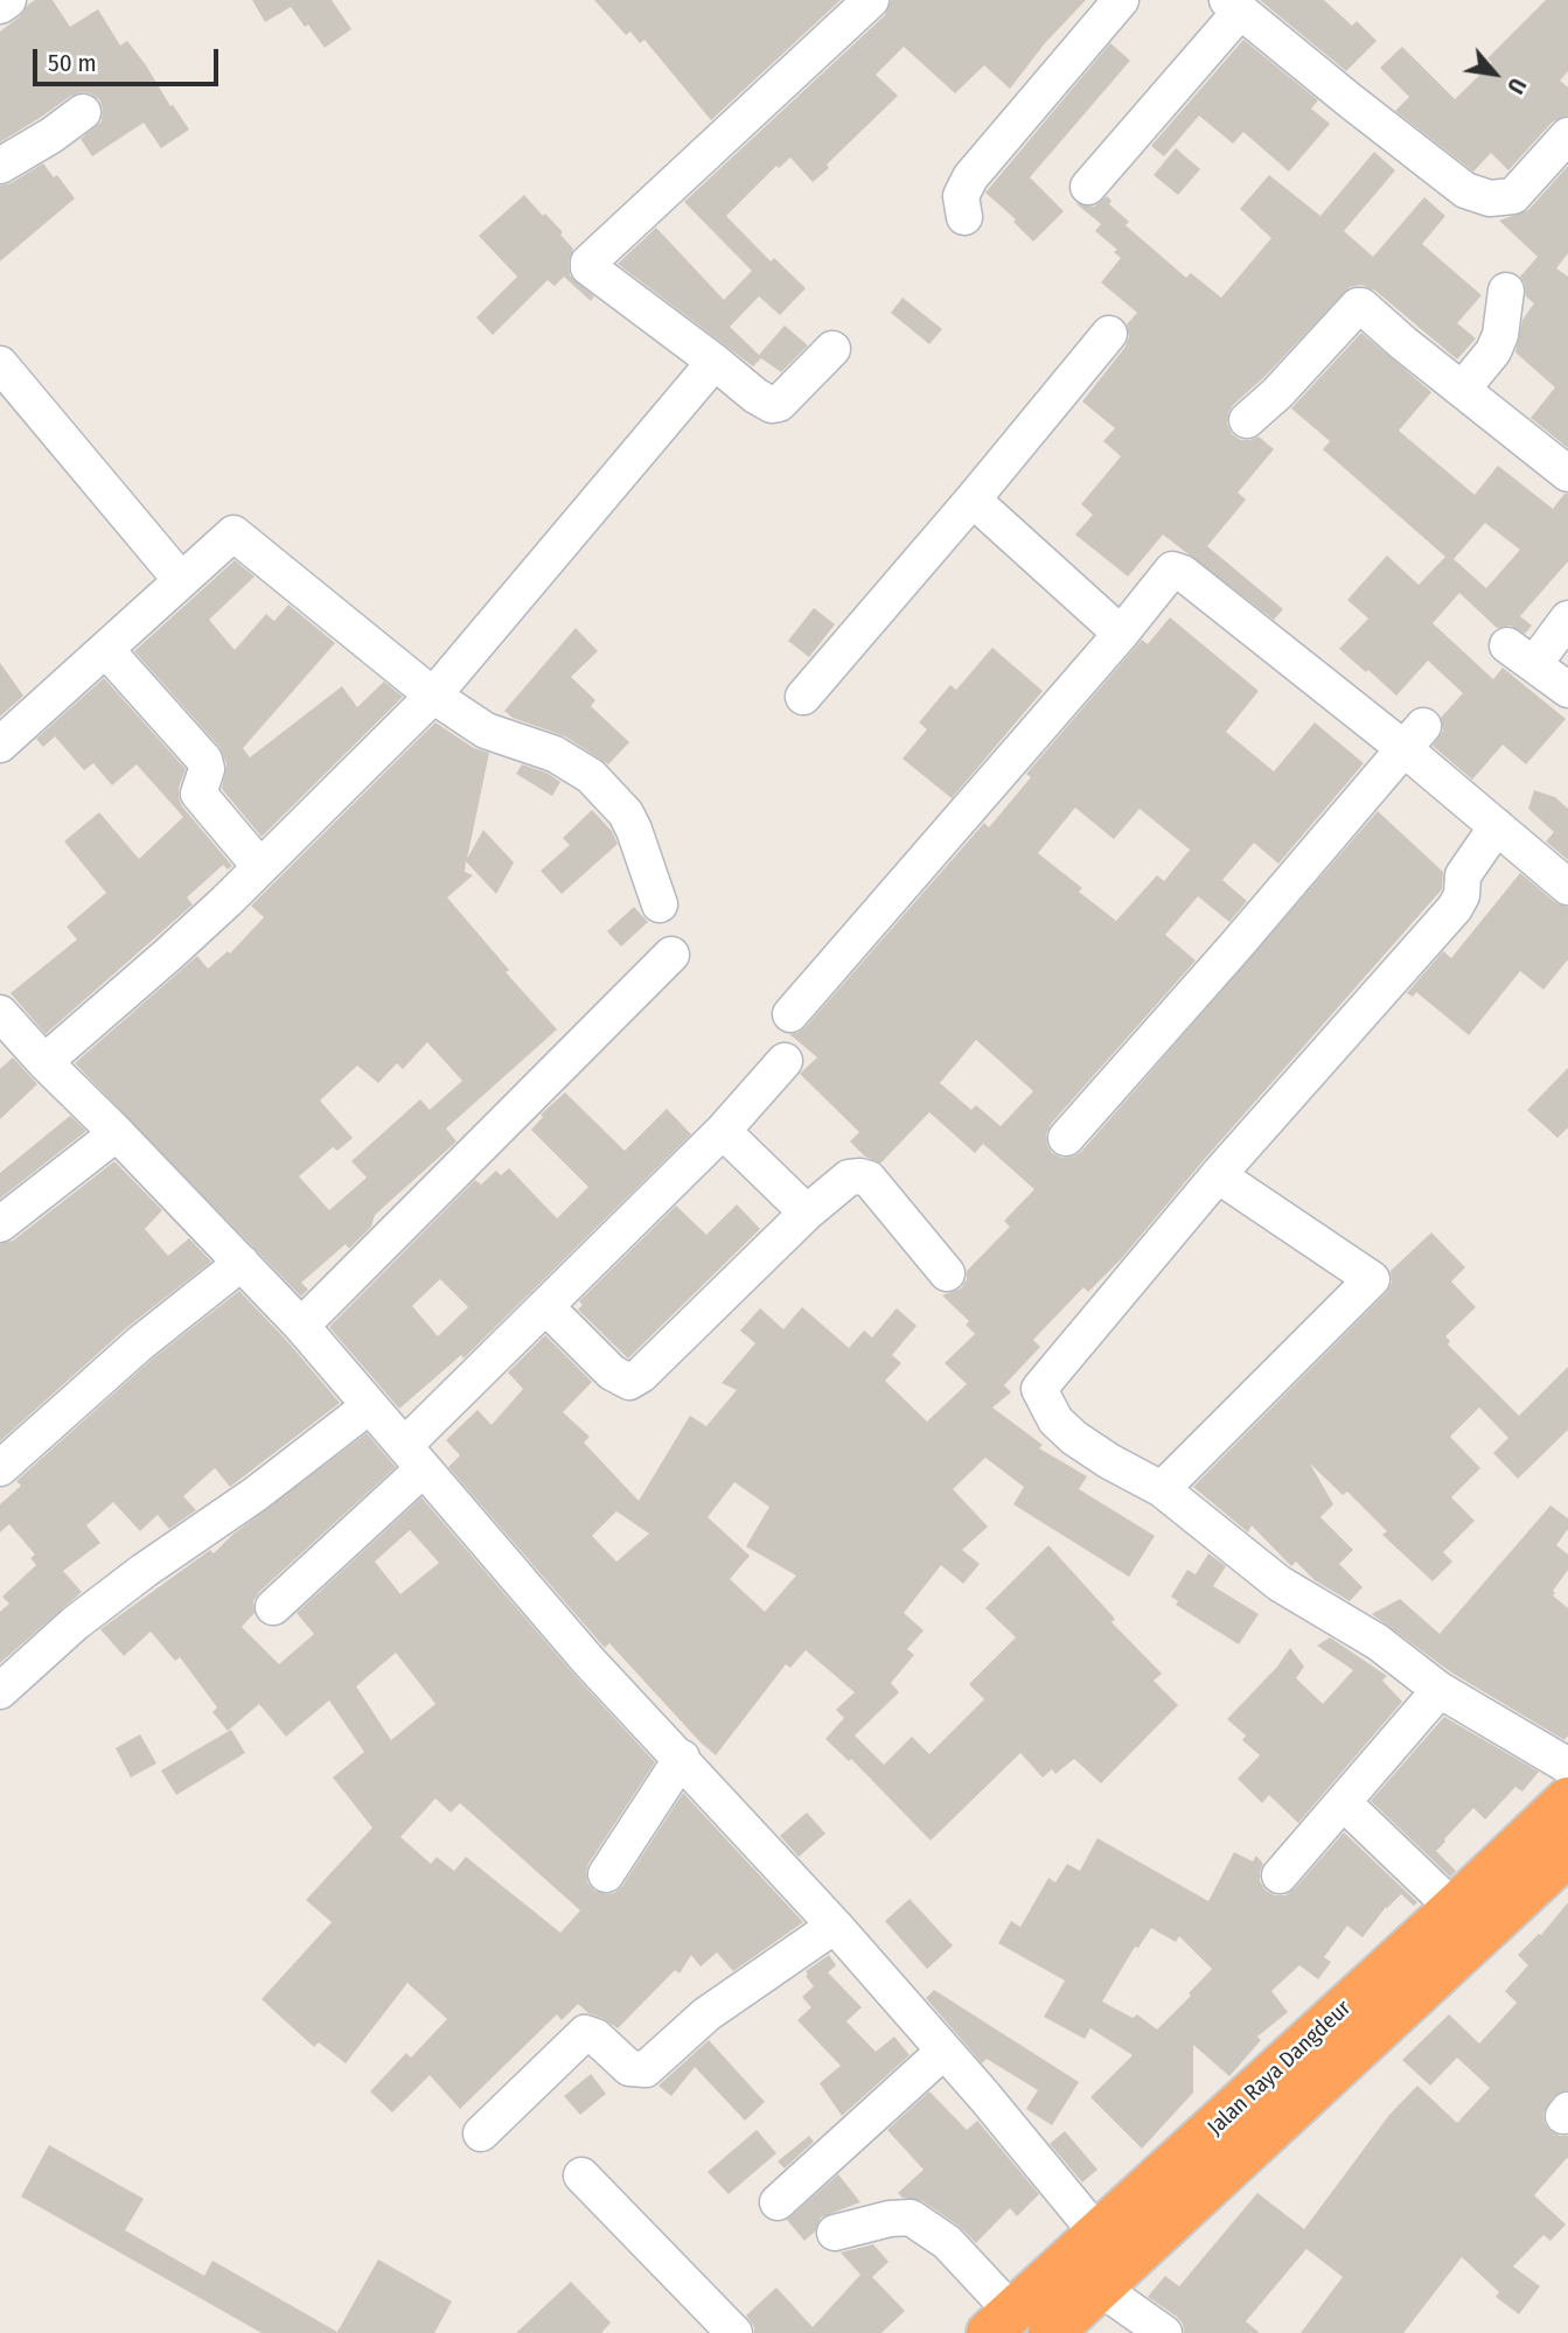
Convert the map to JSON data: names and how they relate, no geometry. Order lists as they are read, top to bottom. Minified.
{"streets":{"highway":["Jalan Raya Dangdeur"]},"scale_bar":"50 m","north":"bottom right"}
